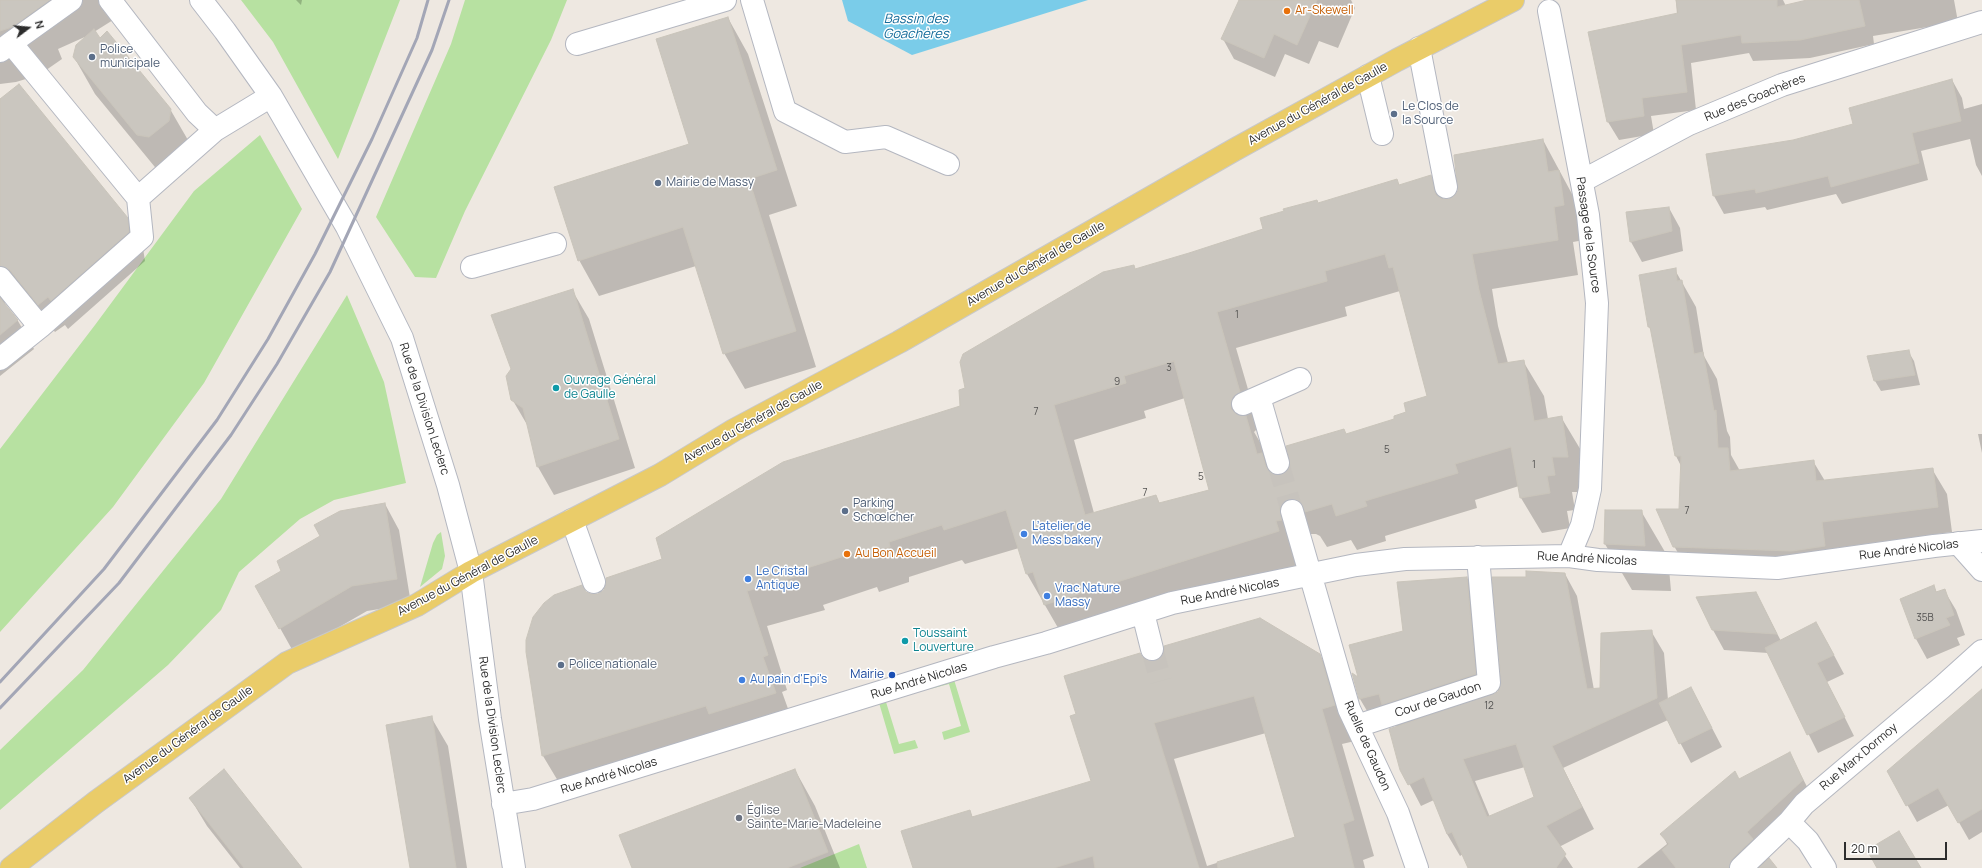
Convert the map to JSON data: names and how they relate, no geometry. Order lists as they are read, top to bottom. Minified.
{"streets":{"main road":["Avenue du Général de Gaulle"],"street":["Rue des Goachères","Passage de la Source","Rue de la Division Leclerc","Rue André Nicolas","Cour de Gaudon","Ruelle de Gaudon","Rue Marx Dormoy"]},"crossings":[["Rue des Goachères","Passage de la Source"],["Avenue du Général de Gaulle","Rue de la Division Leclerc"],["Passage de la Source","Rue André Nicolas"],["Rue de la Division Leclerc","Rue André Nicolas"],["Rue André Nicolas","Cour de Gaudon"],["Rue André Nicolas","Ruelle de Gaudon"],["Cour de Gaudon","Ruelle de Gaudon"]],"water":["Bassin des Goachères"],"places":["Ar-Skewell","Police municipale","Le Clos de la Source","Mairie de Massy","Ouvrage Général de Gaulle","Parking Schœlcher","L’atelier de Mess bakery","Au Bon Accueil","Le Cristal Antique","Vrac Nature Massy","Toussaint Louverture","Police nationale","Mairie","Au pain d'Epi's","Église Sainte-Marie-Madeleine"],"house_numbers":["1","3","9","7","5","1","5","7","7","35B","12"],"scale_bar":"20 m","north":"right"}
